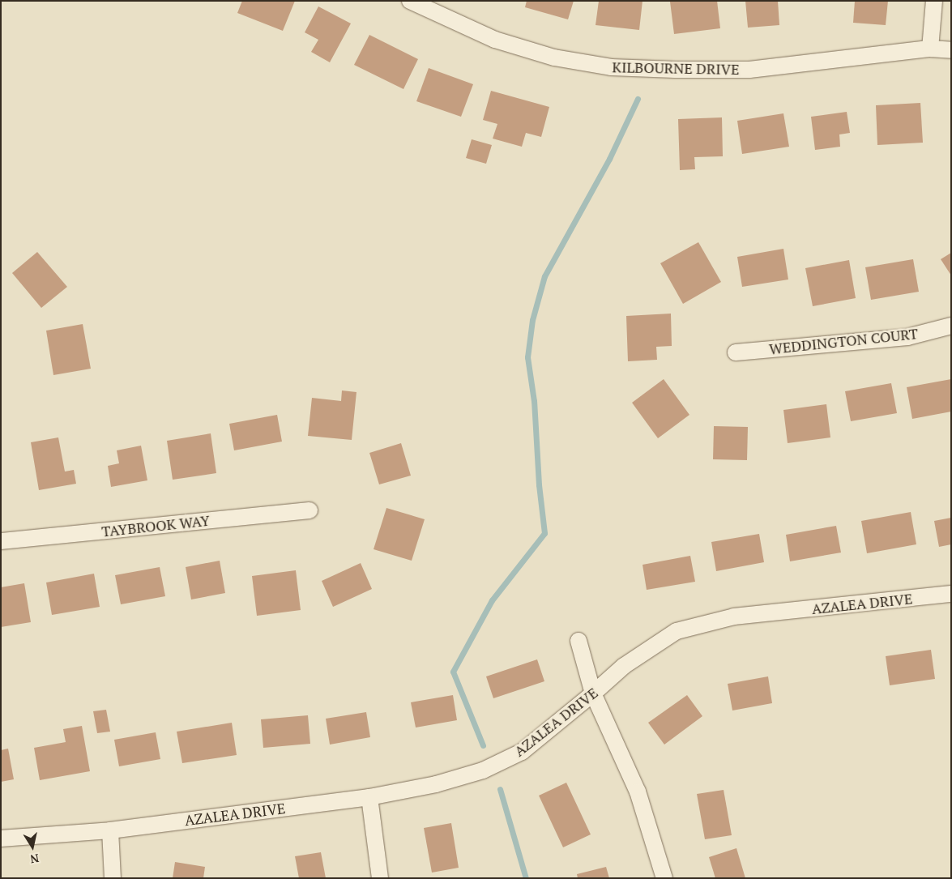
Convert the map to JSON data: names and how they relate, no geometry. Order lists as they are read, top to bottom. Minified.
{"streets":{"street":["KILBOURNE DRIVE","WEDDINGTON COURT","TAYBROOK WAY","AZALEA DRIVE"]},"north":"bottom"}
